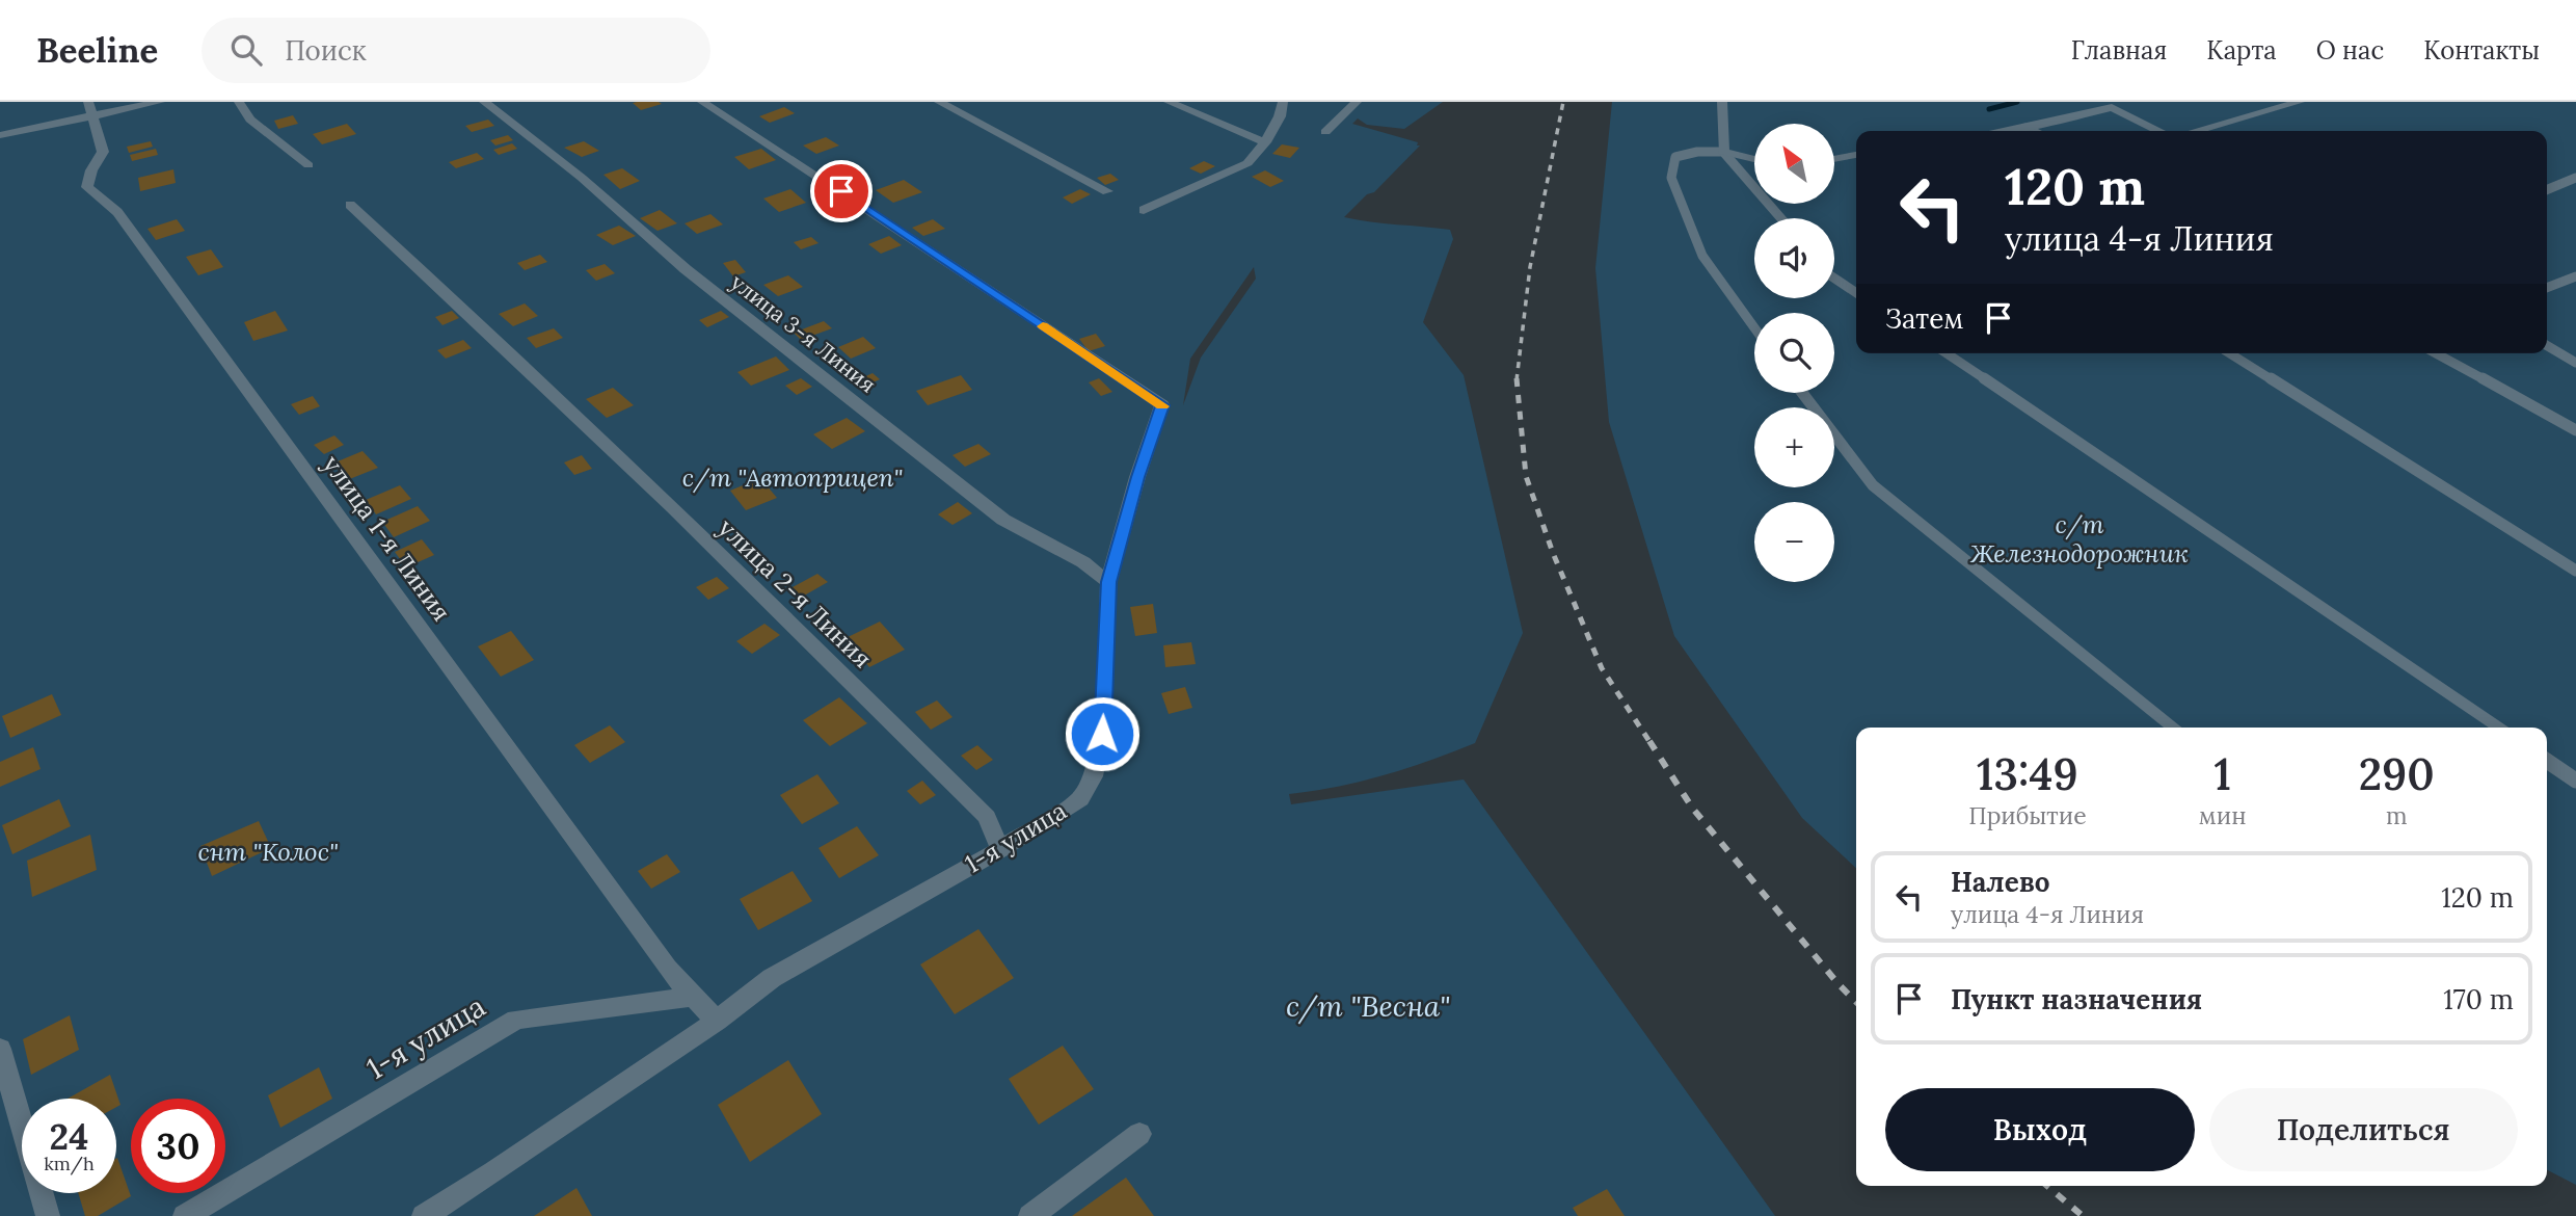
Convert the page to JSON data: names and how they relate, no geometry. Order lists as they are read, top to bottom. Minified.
{"streets":{"street":["улица 3-я Линия","улица 1-я Линия","улица 2-я Линия","1-я улица"]},"crossings":[["улица 3-я Линия","1-я улица"],["улица 1-я Линия","1-я улица"],["улица 2-я Линия","1-я улица"]],"parks":["с/т \"Автоприцеп\"","с/т Железнодорожник","снт \"Колос\"","с/т \"Весна\""],"north":"top left","page":{"header":"Beeline","search":"Поиск","nav":["Главная","Карта","О нас","Контакты"],"map_buttons":["+","−"],"turn":["120 m","улица 4-я Линия"],"then":"Затем","eta":["13:49","Прибытие","1","мин","290","m"],"list":[{"name":"Налево","note":"улица 4-я Линия","value":"120 m"},{"name":"Пункт назначения","value":"170 m"}],"buttons":["Выход","Поделиться"],"speed":"24 km/h","limit":"30"}}
